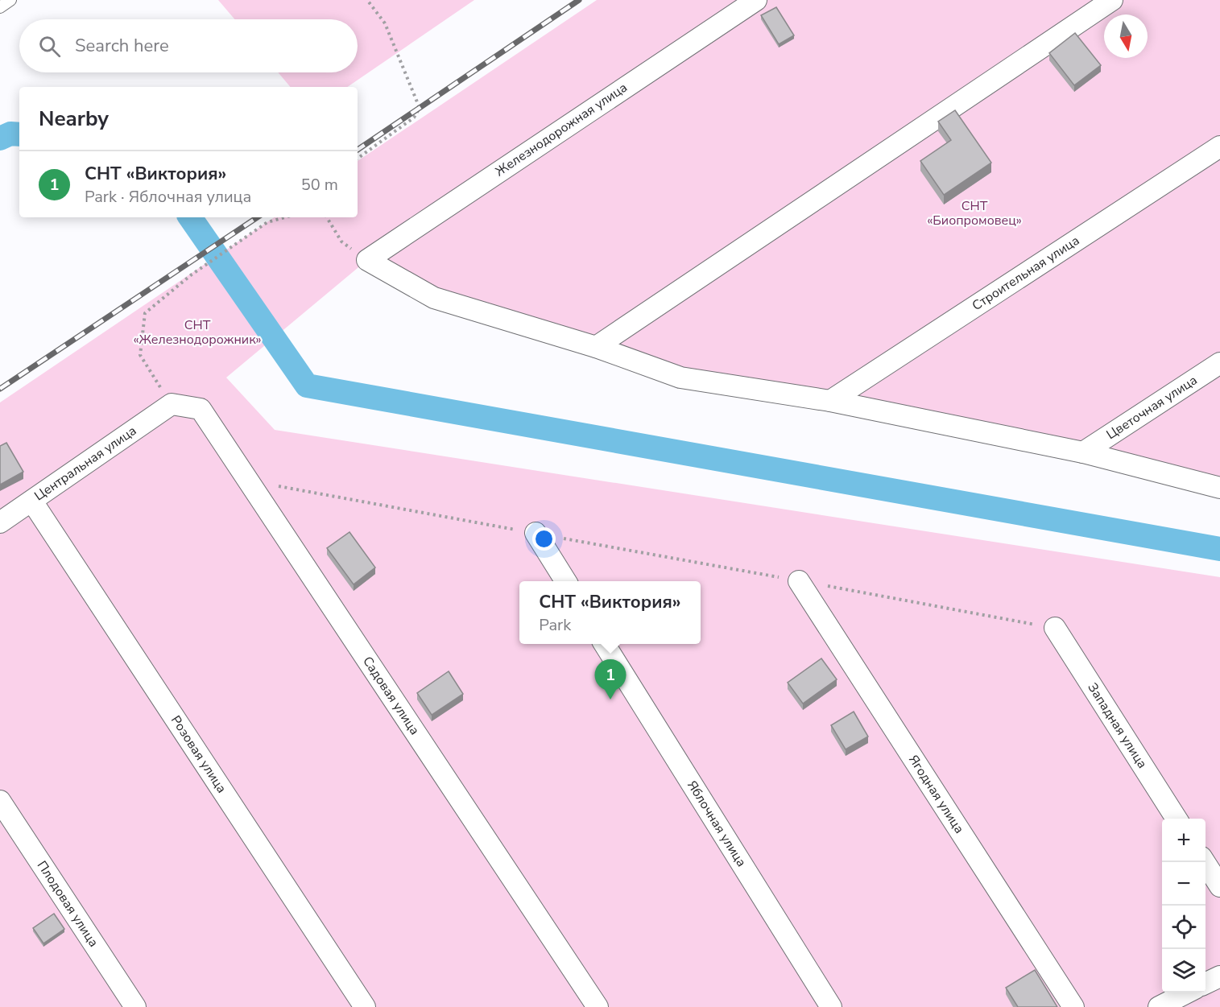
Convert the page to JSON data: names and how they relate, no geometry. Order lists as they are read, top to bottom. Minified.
{"streets":{"street":["Железнодорожная улица","Строительная улица","Цветочная улица","Центральная улица","Садовая улица","Западная улица","Розовая улица","Ягодная улица","Яблочная улица","Плодовая улица"]},"crossings":[["Центральная улица","Садовая улица"],["Центральная улица","Розовая улица"]],"parks":["СНТ «Биопромовец»","СНТ «Железнодорожник»"],"north":"bottom","page":{"search":"Search here","heading":"Nearby","list":[{"mark":"1","name":"СНТ «Виктория»","note":"Park · Яблочная улица","value":"50 m"}],"popup":["СНТ «Виктория»","Park"],"pins":"1","map_buttons":["+","−"]}}
